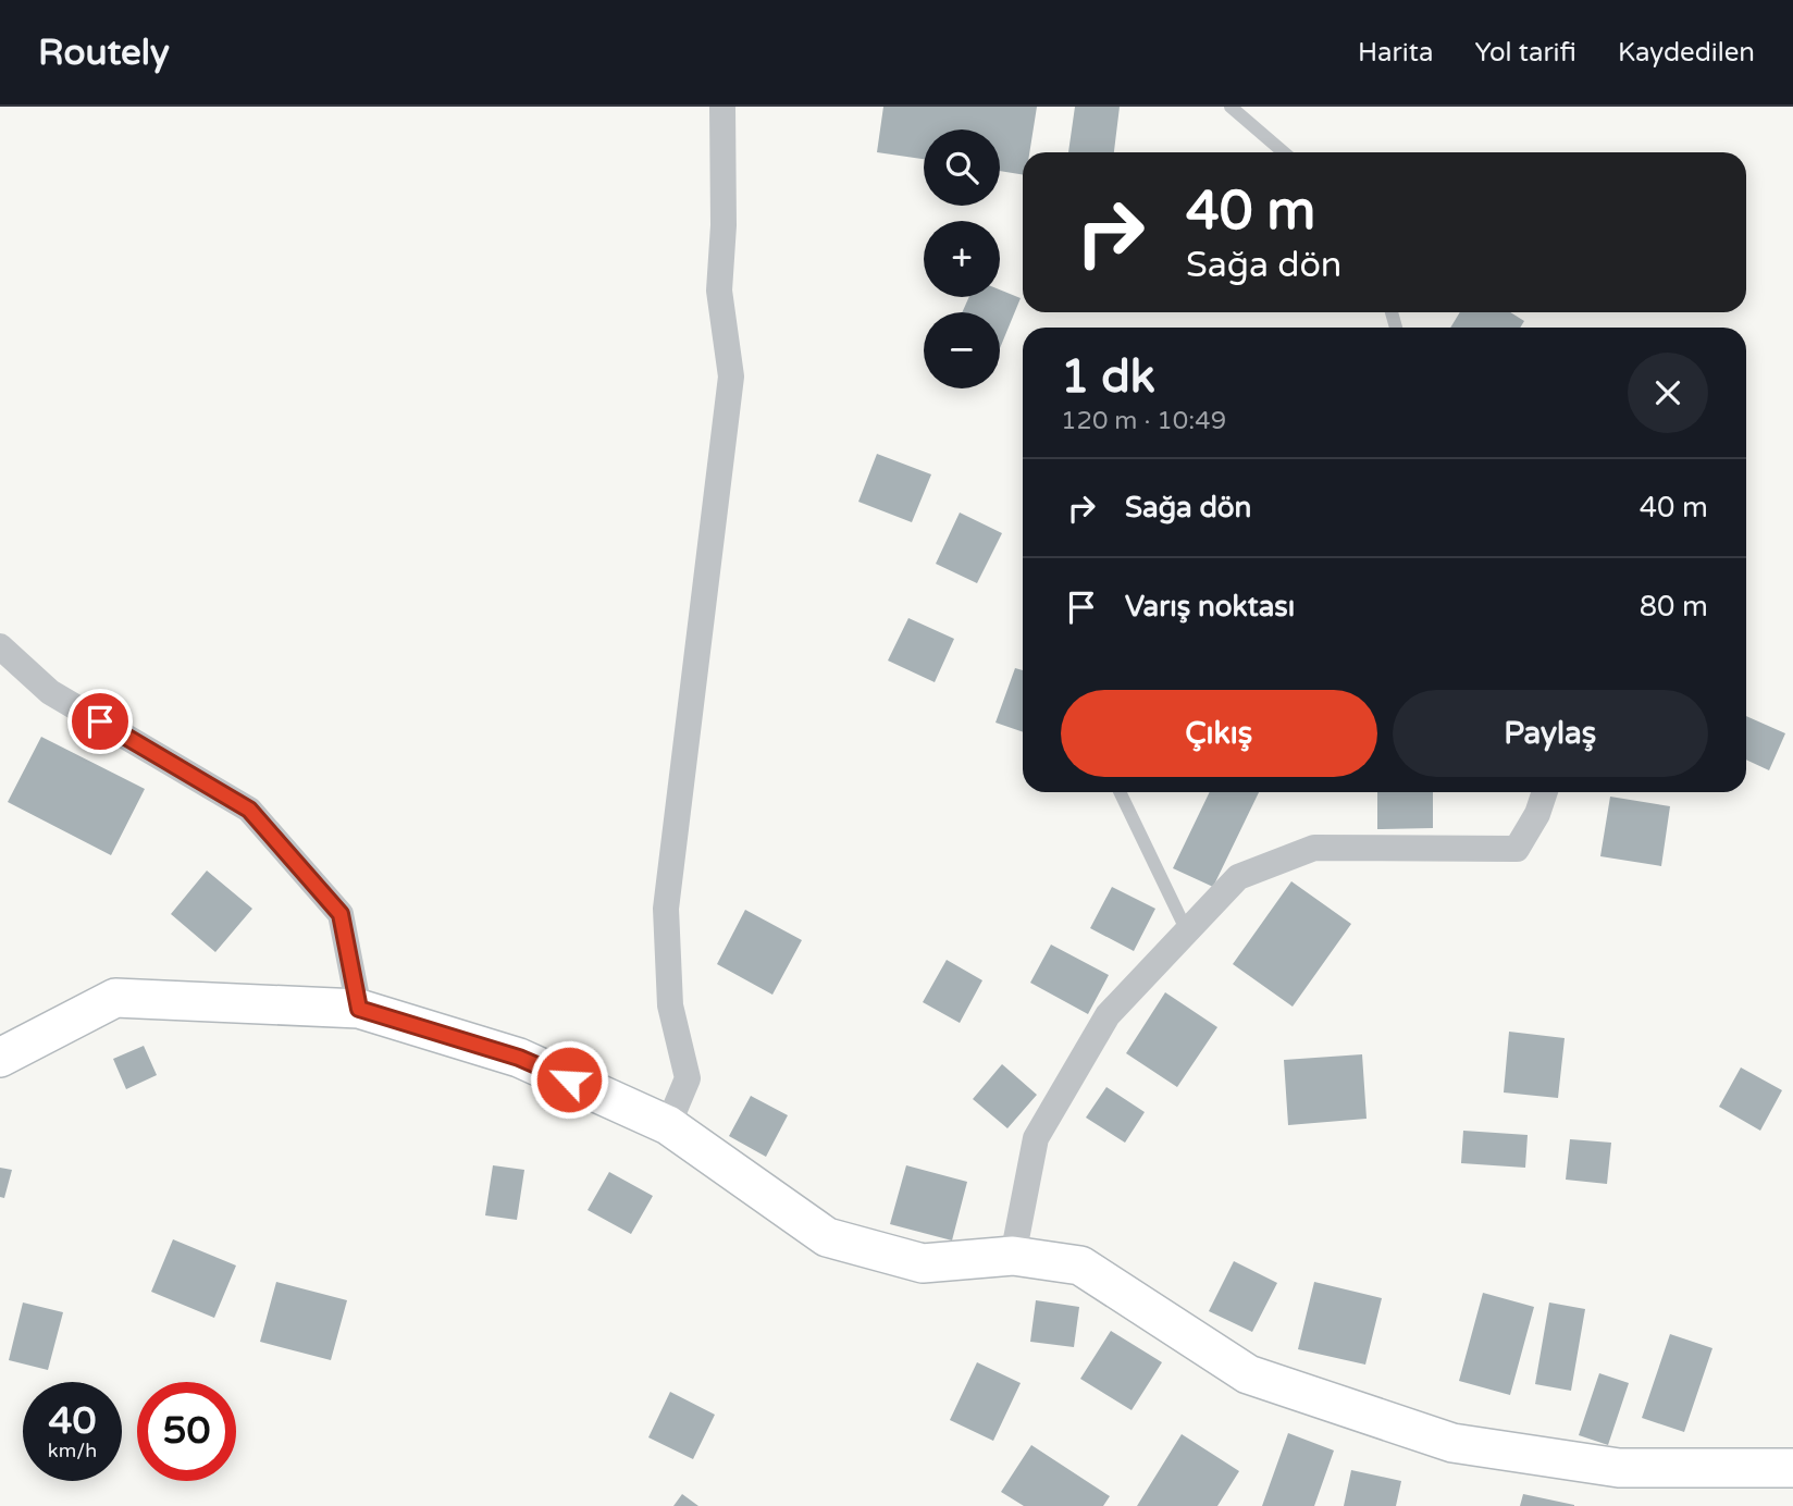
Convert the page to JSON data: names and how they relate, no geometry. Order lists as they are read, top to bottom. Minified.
{"page":{"header":"Routely","nav":["Harita","Yol tarifi","Kaydedilen"],"map_buttons":["+","−"],"turn":["40 m","Sağa dön"],"heading":["1 dk","120 m · 10:49"],"list":[{"name":"Sağa dön","value":"40 m"},{"name":"Varış noktası","value":"80 m"}],"buttons":["Çıkış","Paylaş"],"speed":"40 km/h","limit":"50"}}
